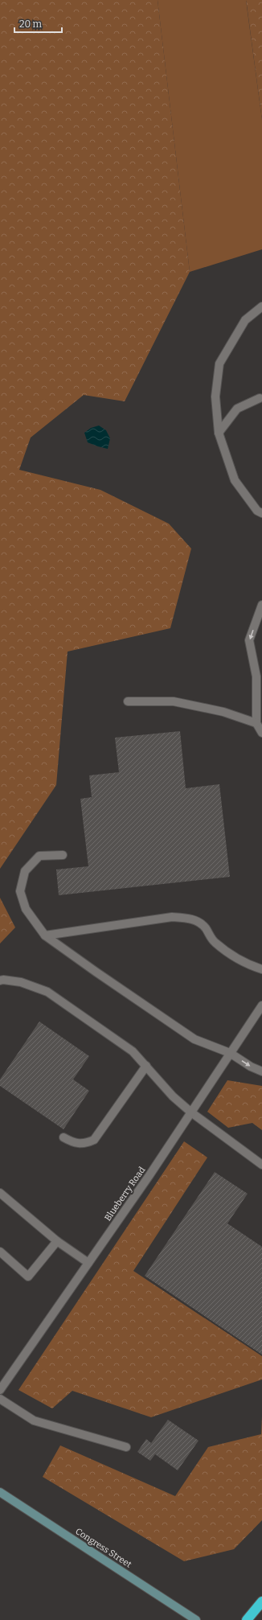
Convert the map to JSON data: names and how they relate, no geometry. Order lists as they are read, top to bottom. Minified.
{"streets":{"main road":["Congress Street"],"street":["Blueberry Road"]},"scale_bar":"20 m"}
